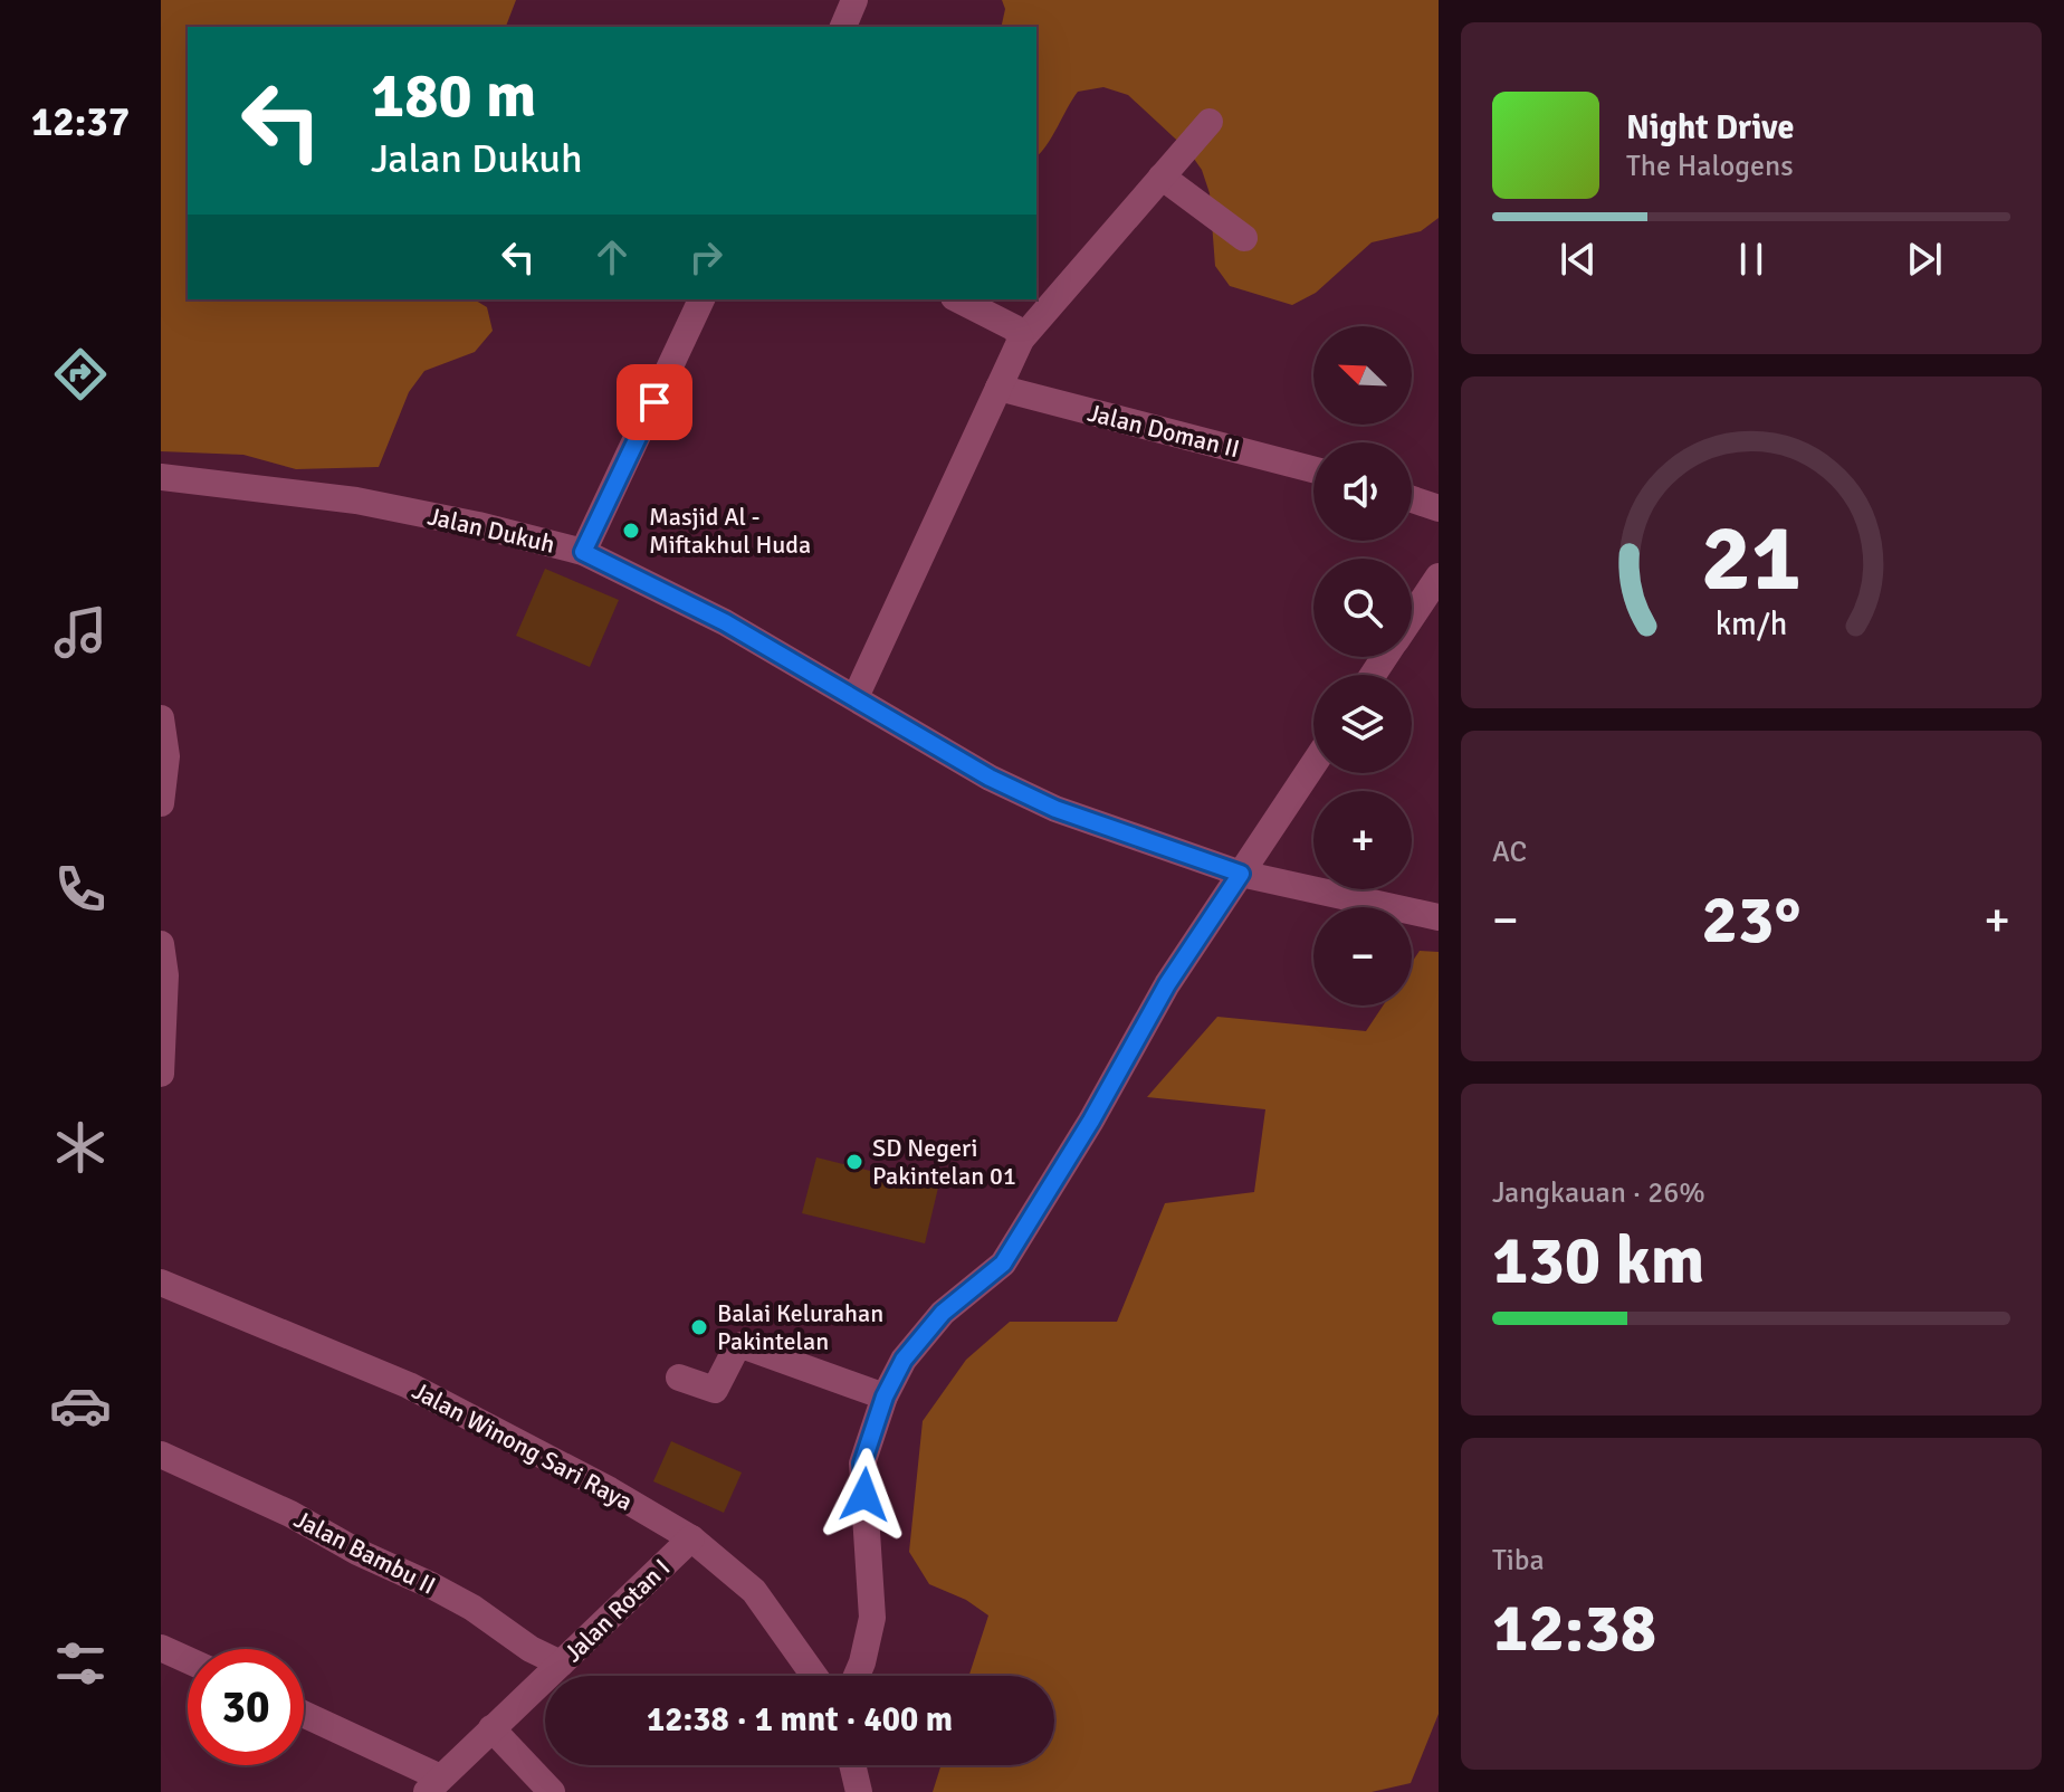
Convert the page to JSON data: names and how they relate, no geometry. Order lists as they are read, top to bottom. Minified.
{"streets":{"street":["Jalan Doman II","Jalan Dukuh","Jalan Winong Sari Raya","Jalan Bambu II","Jalan Rotan I"]},"crossings":[["Jalan Winong Sari Raya","Jalan Rotan I"],["Jalan Bambu II","Jalan Rotan I"]],"places":["Masjid Al - Miftakhul Huda","SD Negeri Pakintelan 01","Balai Kelurahan Pakintelan"],"north":"top left","page":{"tabs":"12:37","turn":["180 m","Jalan Dukuh"],"song":["Night Drive","The Halogens"],"map_buttons":["+","−"],"tile":["AC",["Jangkauan · 26%","130 km"],["Tiba","12:38"]],"heat":["−","23°","+"],"limit":"30","trip":"12:38 · 1 mnt · 400 m","gauge":["21","km/h"]}}
